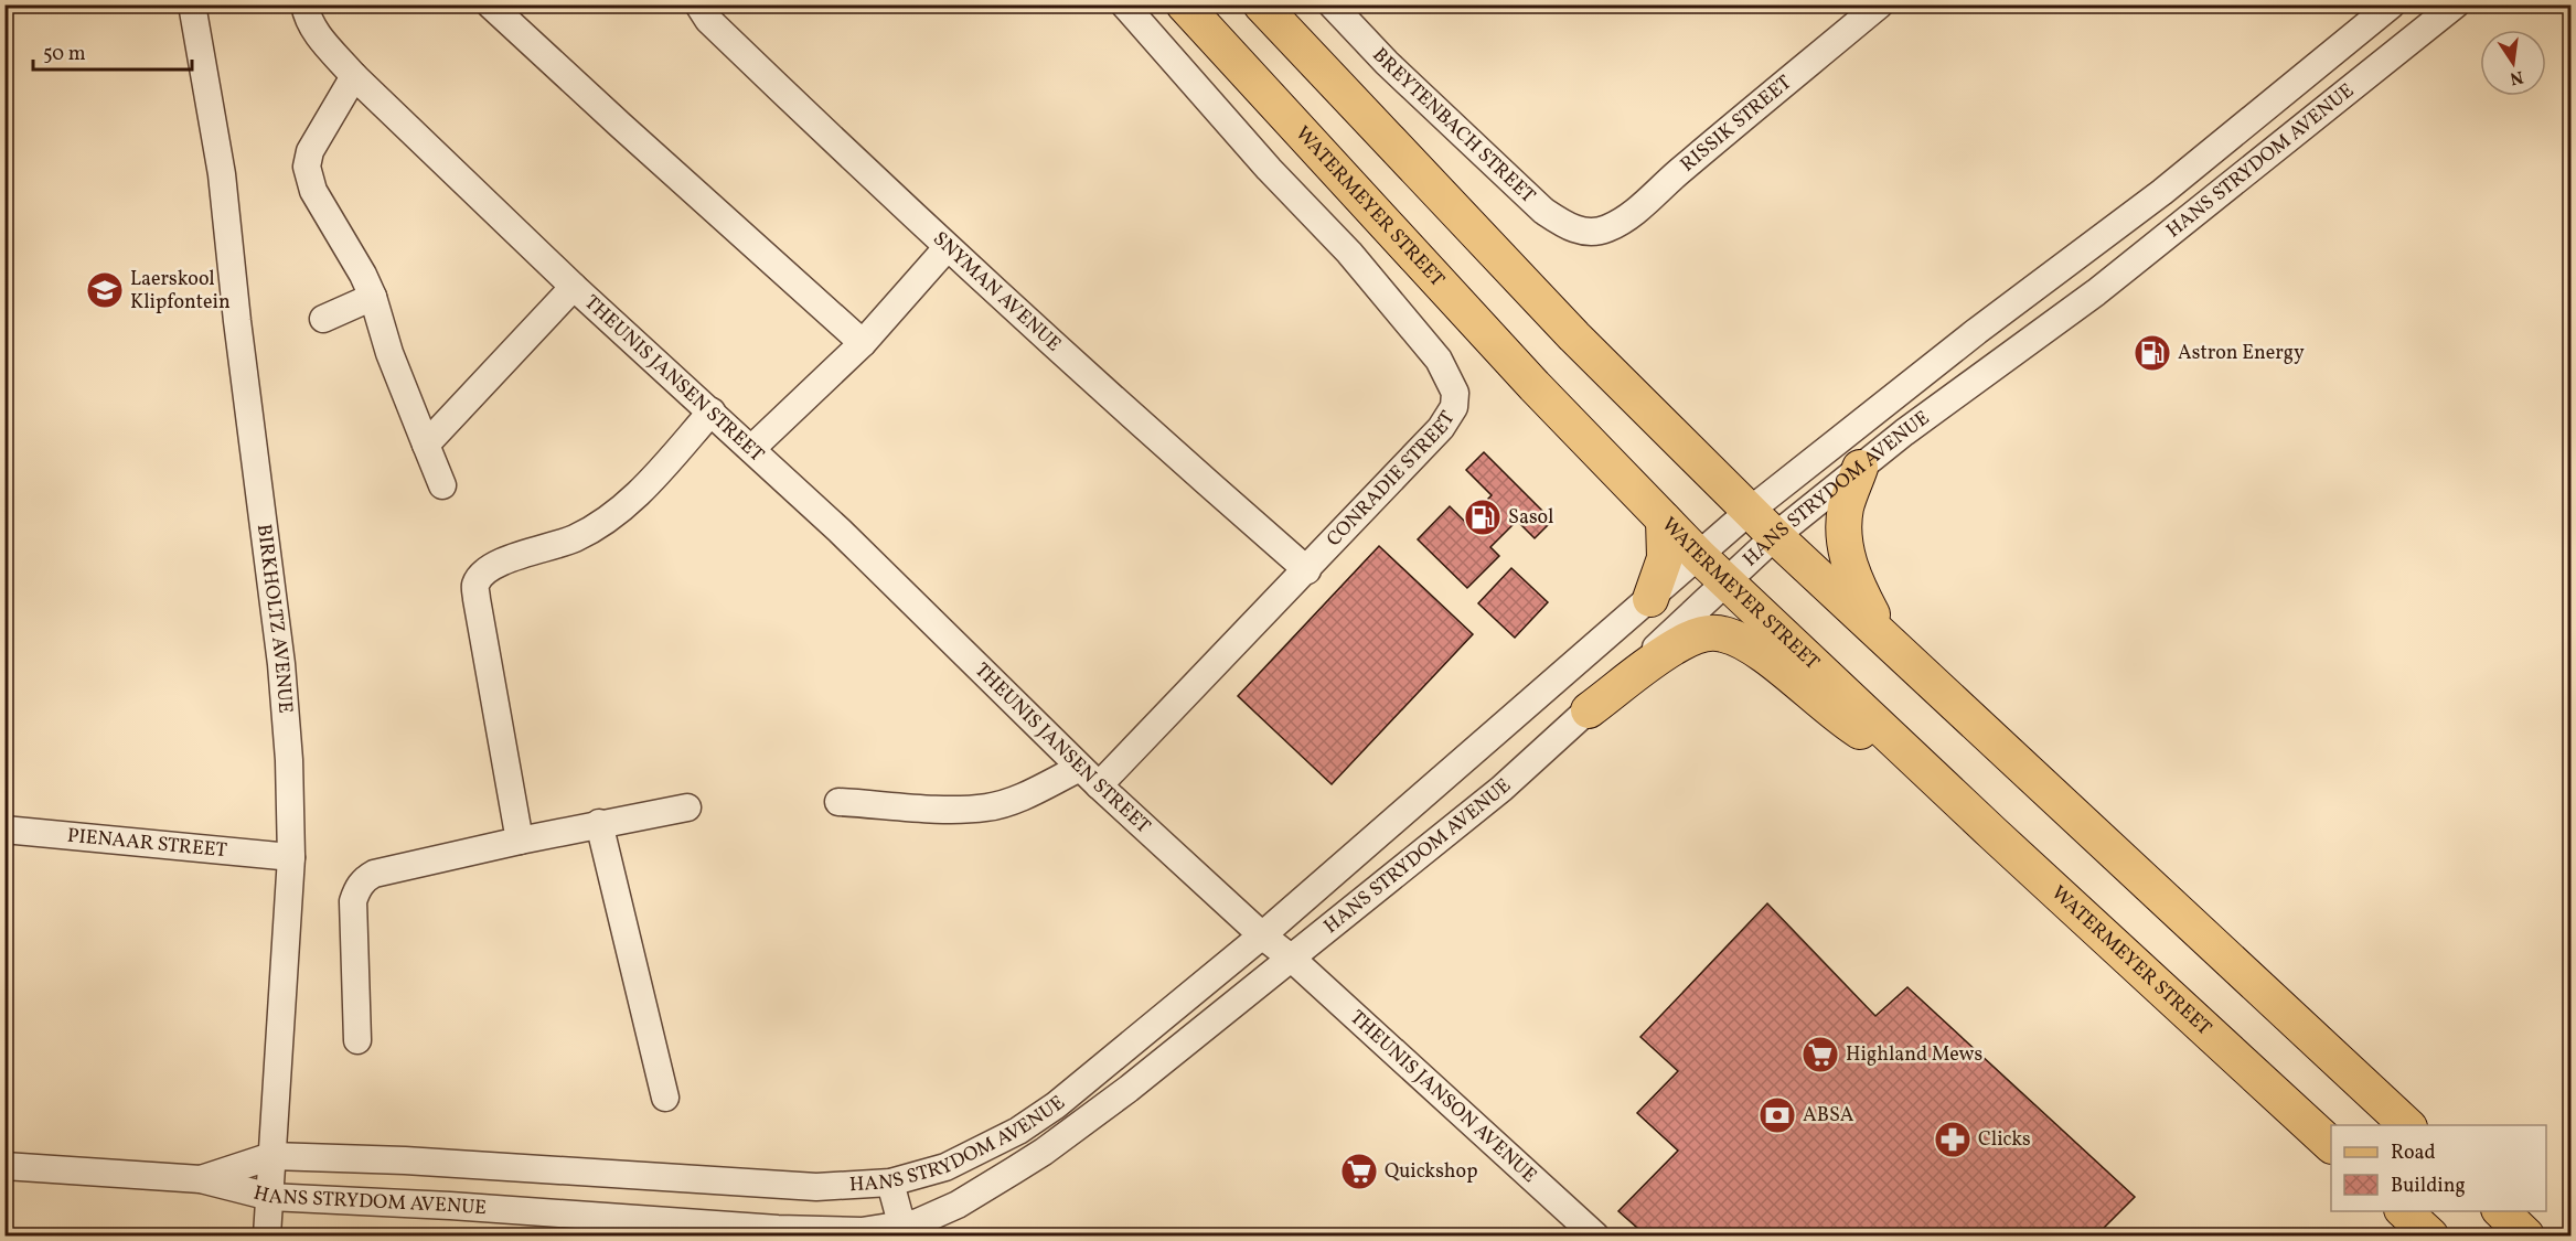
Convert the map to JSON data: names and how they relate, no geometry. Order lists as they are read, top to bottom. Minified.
{"streets":{"main road":["WATERMEYER STREET"],"street":["RISSIK STREET","BREYTENBACH STREET","HANS STRYDOM AVENUE","SNYMAN AVENUE","THEUNIS JANSEN STREET","CONRADIE STREET","BIRKHOLTZ AVENUE","PIENAAR STREET","THEUNIS JANSON AVENUE"]},"crossings":[["RISSIK STREET","BREYTENBACH STREET"],["HANS STRYDOM AVENUE","WATERMEYER STREET"],["HANS STRYDOM AVENUE","THEUNIS JANSEN STREET"],["HANS STRYDOM AVENUE","BIRKHOLTZ AVENUE"],["HANS STRYDOM AVENUE","THEUNIS JANSON AVENUE"],["SNYMAN AVENUE","CONRADIE STREET"],["THEUNIS JANSEN STREET","CONRADIE STREET"],["THEUNIS JANSEN STREET","THEUNIS JANSON AVENUE"],["BIRKHOLTZ AVENUE","PIENAAR STREET"]],"places":{"school or university":["Laerskool Klipfontein"],"fuel station":["Astron Energy","Sasol"],"supermarket":["Highland Mews","Quickshop"],"bank":["ABSA"],"pharmacy":["Clicks"]},"legend":["Road","Building"],"scale_bar":"50 m","north":"bottom"}
